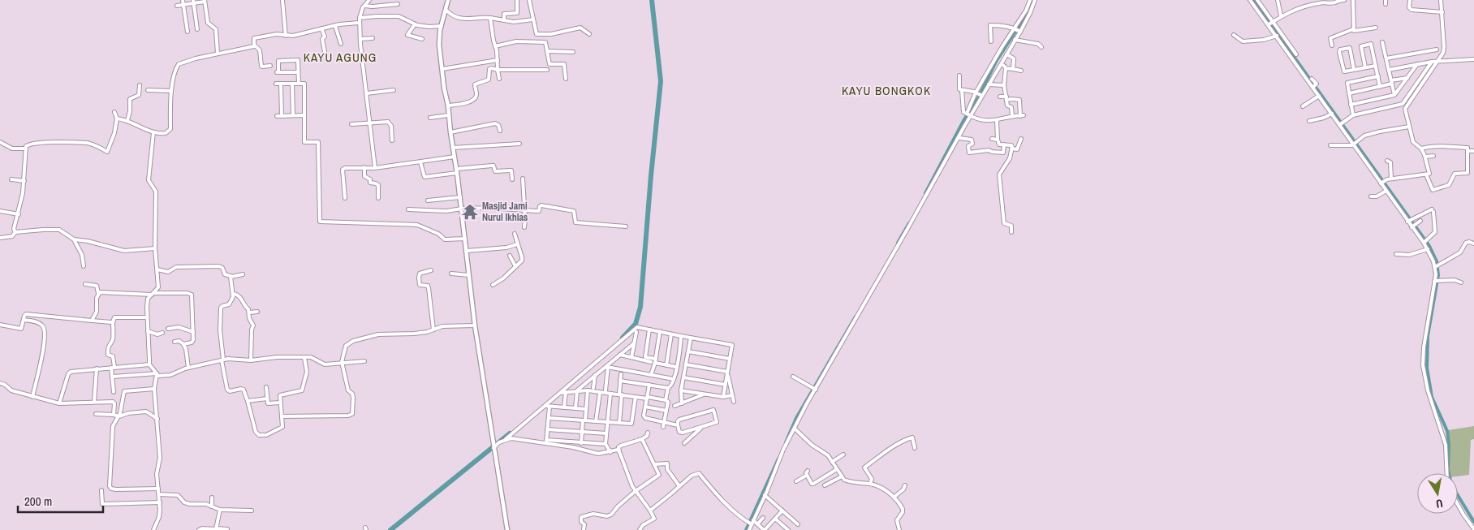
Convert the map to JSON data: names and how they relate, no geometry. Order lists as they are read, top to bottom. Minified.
{"districts":["KAYU AGUNG","KAYU BONGKOK"],"places":{"temple":["Masjid Jami Nurul Ikhlas"]},"scale_bar":"200 m","north":"bottom"}
